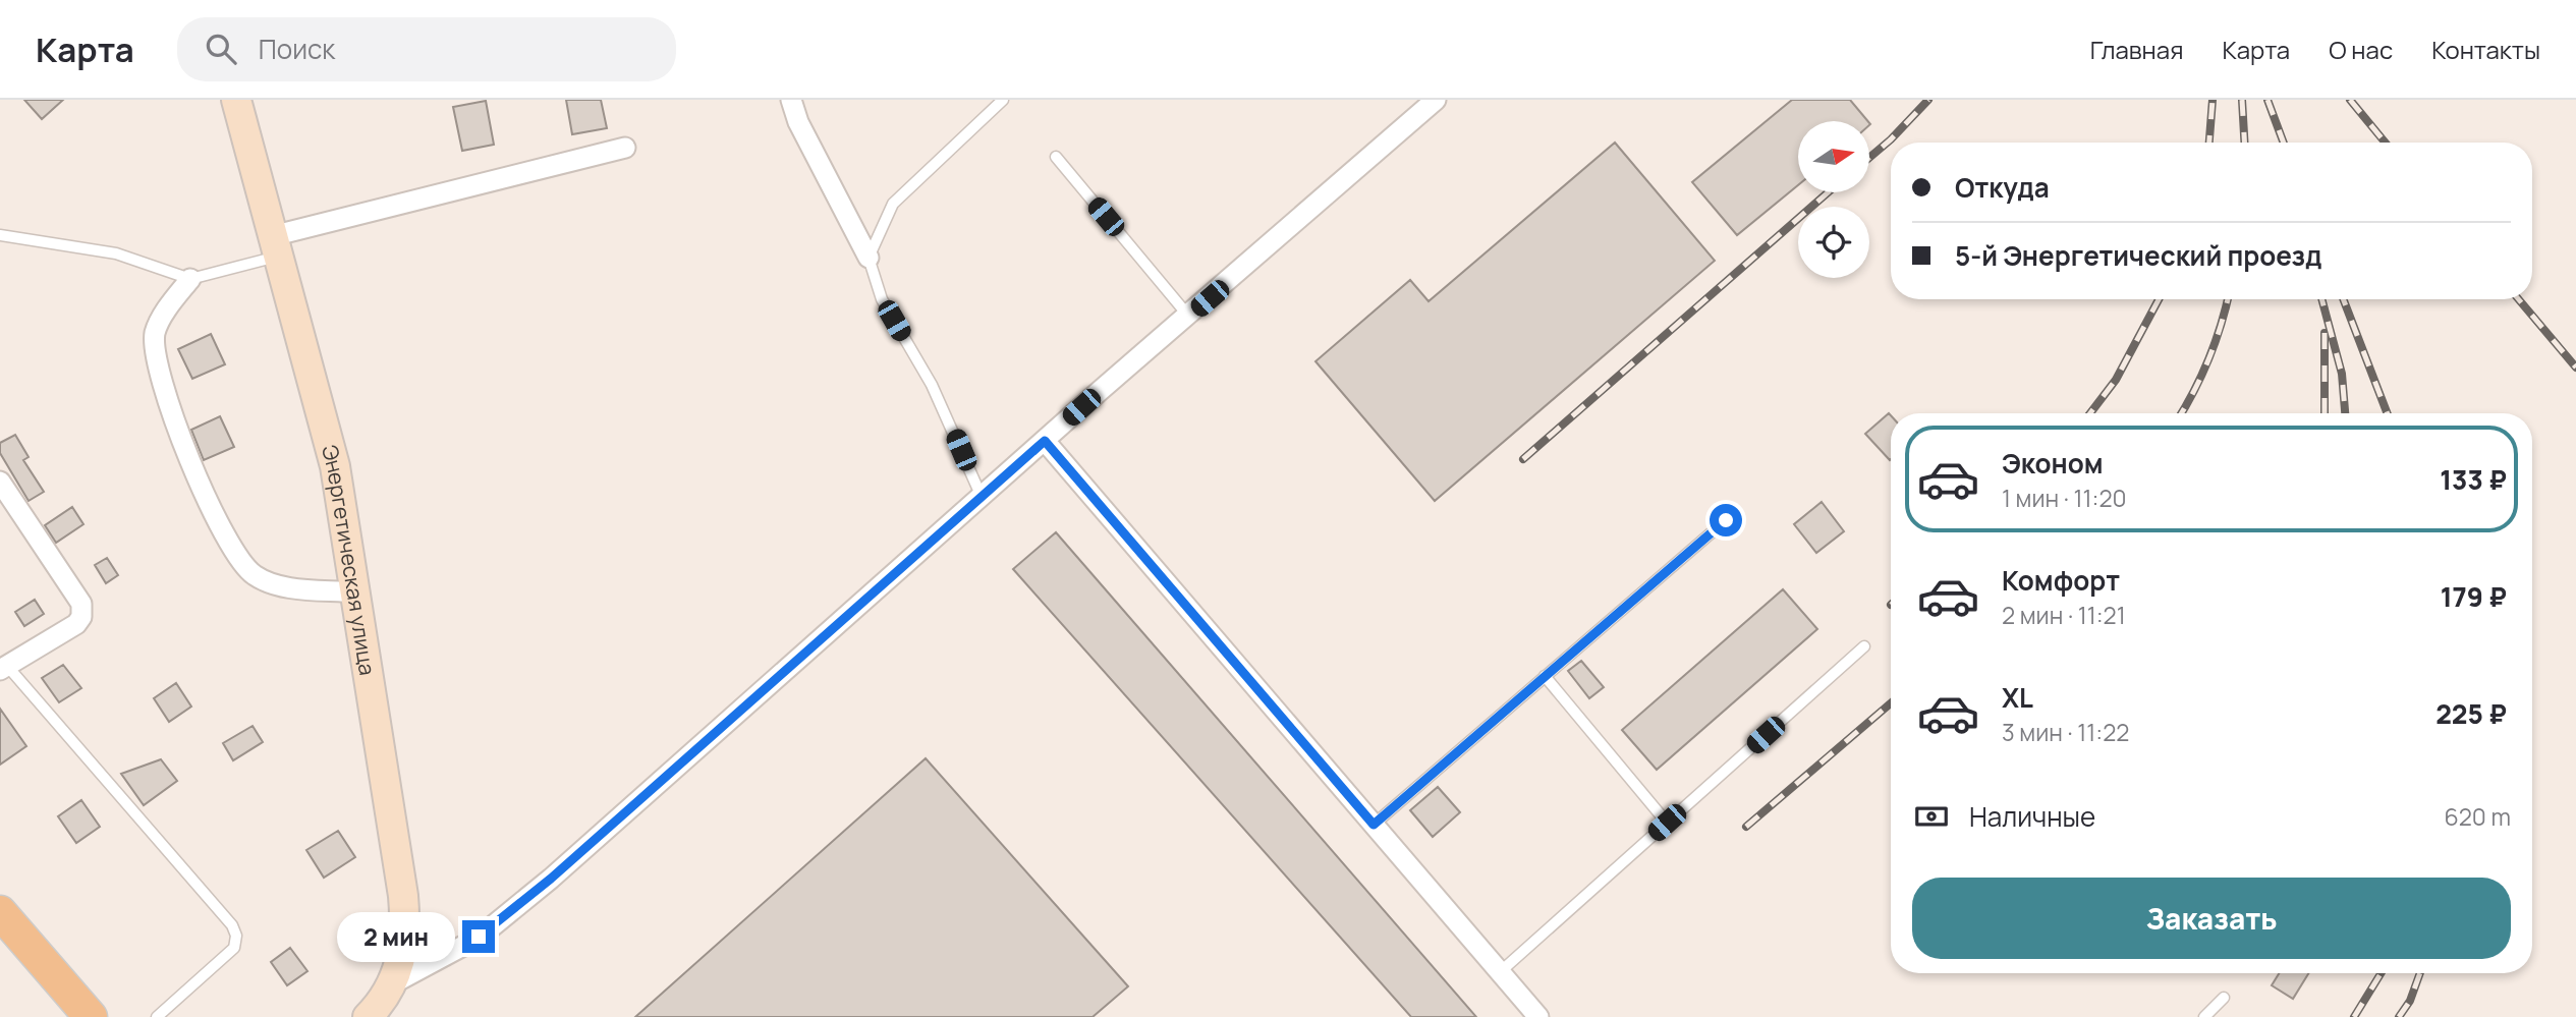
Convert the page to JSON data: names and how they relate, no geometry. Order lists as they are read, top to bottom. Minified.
{"streets":{"main road":["Энергетическая улица"]},"north":"right","page":{"header":"Карта","search":"Поиск","nav":["Главная","Карта","О нас","Контакты"],"banner":["Откуда","5-й Энергетический проезд"],"list":[{"name":"Эконом","note":"1 мин · 11:20","value":"133 ₽"},{"name":"Комфорт","note":"2 мин · 11:21","value":"179 ₽"},{"name":"XL","note":"3 мин · 11:22","value":"225 ₽"}],"pay":["Наличные","620 m"],"buttons":"Заказать","bubble":"2 мин"}}
